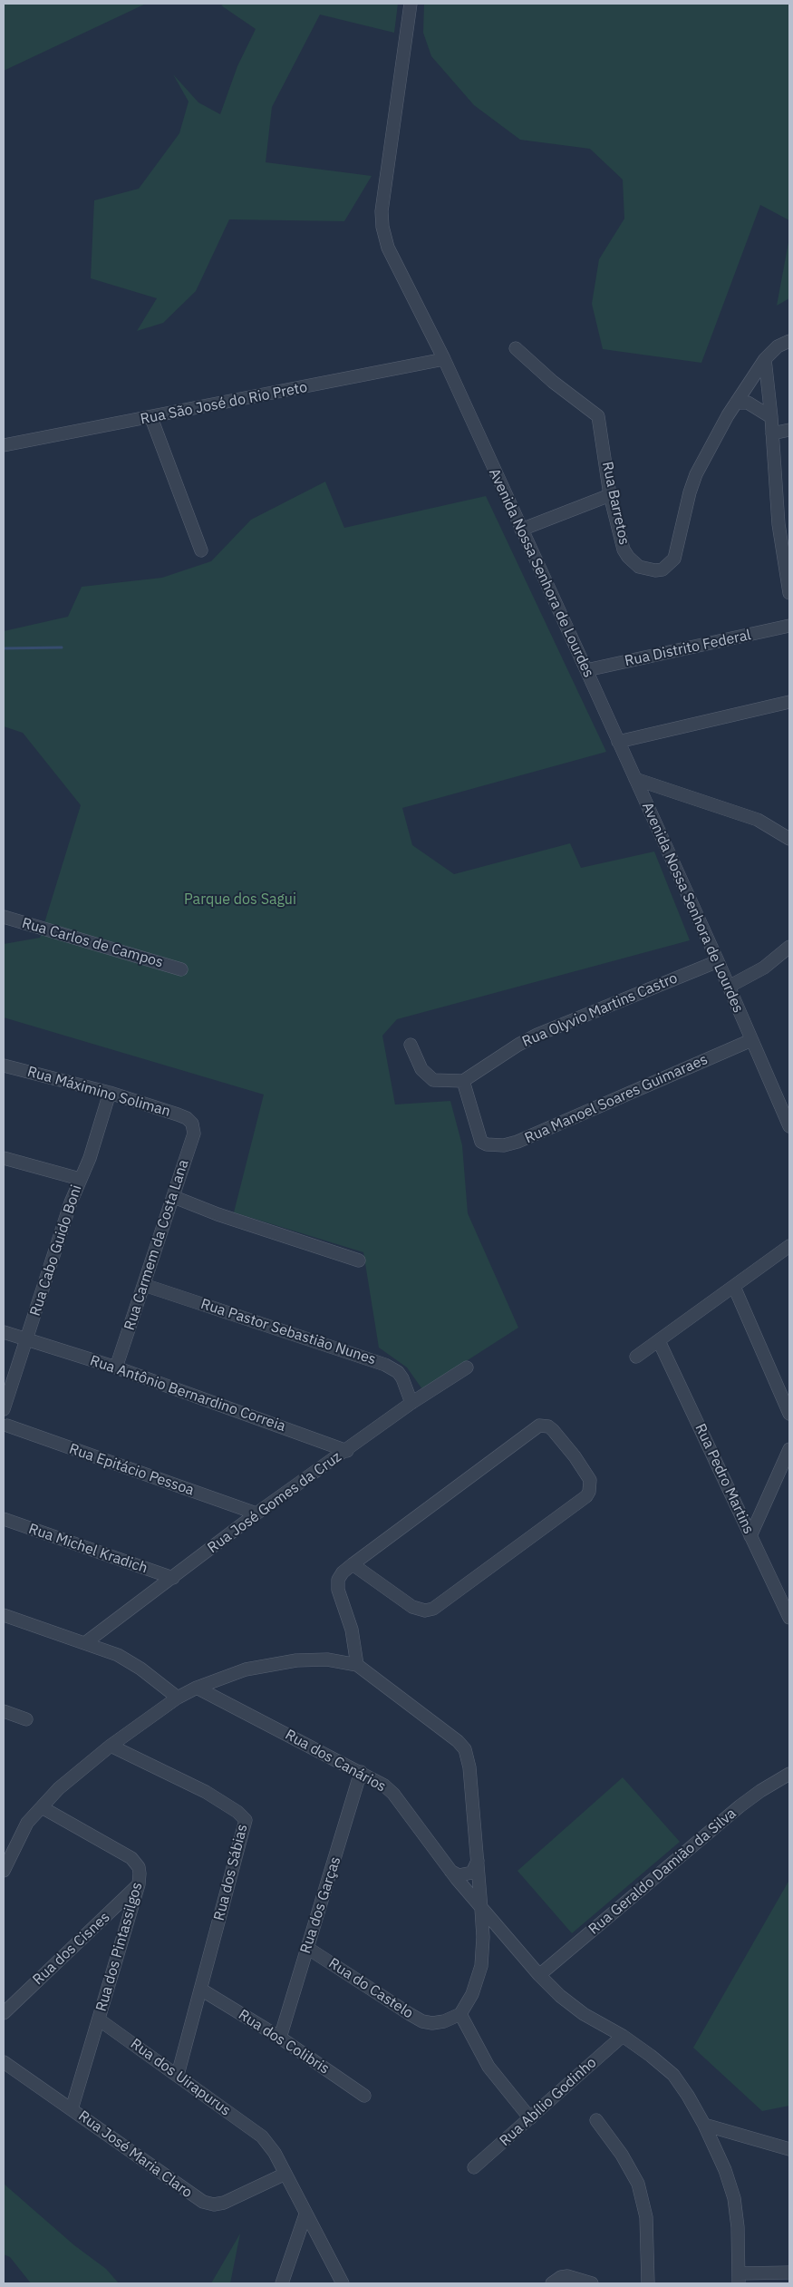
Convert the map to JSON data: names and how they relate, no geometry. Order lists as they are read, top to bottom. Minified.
{"streets":{"street":["Rua São José do Rio Preto","Rua Barretos","Avenida Nossa Senhora de Lourdes","Rua Distrito Federal","Rua Carlos de Campos","Rua Olyvio Martins Castro","Rua Máximino Soliman","Rua Manoel Soares Guimaraes","Rua Carmem da Costa Lana","Rua Cabo Guido Boni","Rua Pastor Sebastião Nunes","Rua Antônio Bernardino Correia","Rua Epitácio Pessoa","Rua Pedro Martins","Rua José Gomes da Cruz","Rua Michel Kradich","Rua dos Canários","Rua Geraldo Damião da Silva","Rua dos Sábias","Rua dos Garças","Rua dos Pintassilgos","Rua dos Cisnes","Rua do Castelo","Rua dos Colibris","Rua dos Uirapurus","Rua Abílio Godinho","Rua José Maria Claro"]},"crossings":[["Rua São José do Rio Preto","Avenida Nossa Senhora de Lourdes"],["Avenida Nossa Senhora de Lourdes","Rua Distrito Federal"],["Avenida Nossa Senhora de Lourdes","Rua Olyvio Martins Castro"],["Avenida Nossa Senhora de Lourdes","Rua Manoel Soares Guimaraes"],["Rua Olyvio Martins Castro","Rua Manoel Soares Guimaraes"],["Rua Máximino Soliman","Rua Carmem da Costa Lana"],["Rua Máximino Soliman","Rua Cabo Guido Boni"],["Rua Carmem da Costa Lana","Rua Pastor Sebastião Nunes"],["Rua Carmem da Costa Lana","Rua Antônio Bernardino Correia"],["Rua Cabo Guido Boni","Rua Antônio Bernardino Correia"],["Rua Pastor Sebastião Nunes","Rua José Gomes da Cruz"],["Rua Antônio Bernardino Correia","Rua José Gomes da Cruz"],["Rua Epitácio Pessoa","Rua José Gomes da Cruz"],["Rua José Gomes da Cruz","Rua Michel Kradich"],["Rua dos Canários","Rua Geraldo Damião da Silva"],["Rua dos Canários","Rua dos Garças"],["Rua dos Canários","Rua Abílio Godinho"],["Rua dos Sábias","Rua dos Colibris"],["Rua dos Sábias","Rua dos Uirapurus"],["Rua dos Garças","Rua do Castelo"],["Rua dos Garças","Rua dos Colibris"],["Rua dos Pintassilgos","Rua dos Cisnes"],["Rua dos Pintassilgos","Rua dos Uirapurus"],["Rua dos Pintassilgos","Rua José Maria Claro"],["Rua dos Uirapurus","Rua José Maria Claro"]],"parks":["Parque dos Sagui"]}
